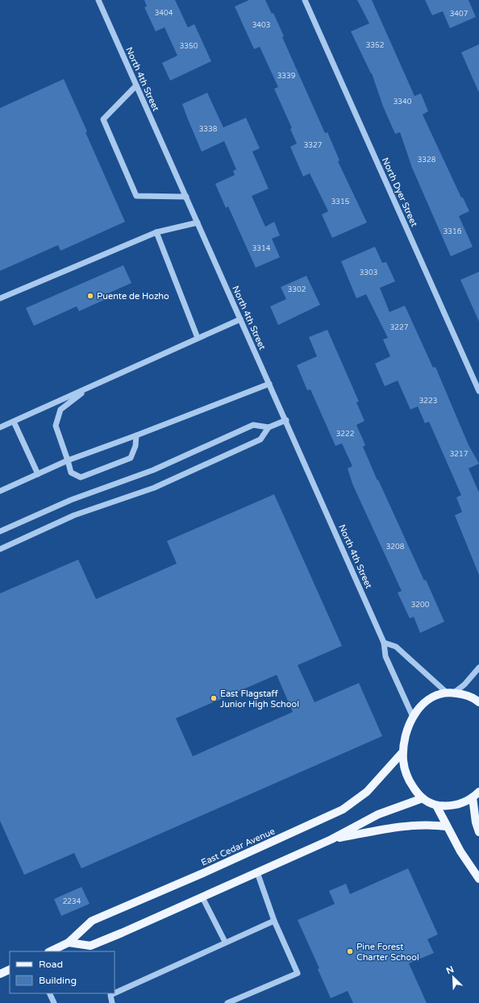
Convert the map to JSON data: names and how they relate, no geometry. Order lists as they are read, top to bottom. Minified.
{"streets":{"main road":["East Cedar Avenue"],"street":["North 4th Street","North Dyer Street"]},"places":["Puente de Hozho","East Flagstaff Junior High School","Pine Forest Charter School"],"house_numbers":["3404","3407","3403","3352","3350","3339","3340","3338","3327","3328","3315","3316","3314","3303","3302","3227","3223","3222","3217","3208","3200","2234"],"legend":["Road","Building"],"north":"top left"}
